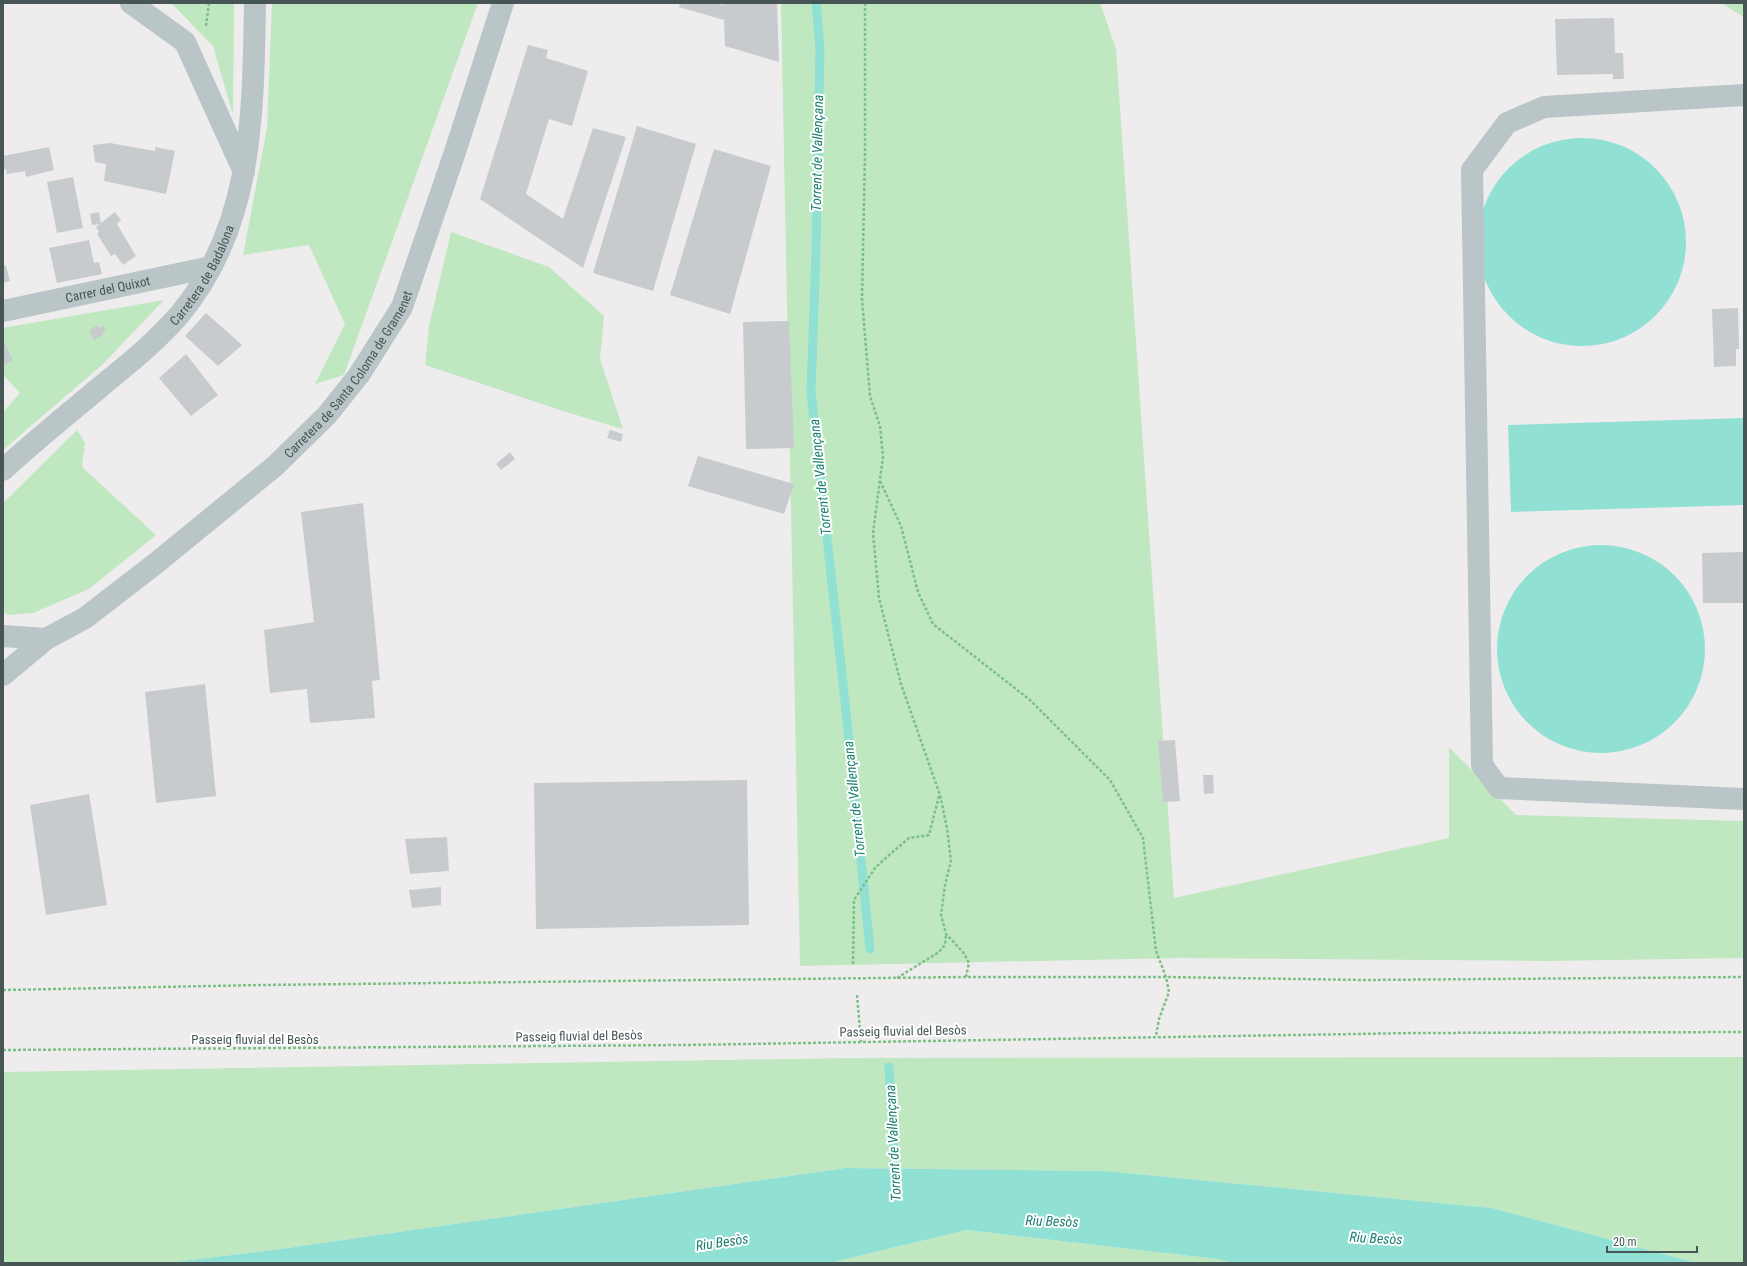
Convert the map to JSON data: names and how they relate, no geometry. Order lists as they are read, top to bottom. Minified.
{"streets":{"street":["Carretera de Badalona","Carrer del Quixot","Carretera de Santa Coloma de Gramenet"],"path":["Passeig fluvial del Besòs"]},"crossings":[["Carretera de Badalona","Carrer del Quixot"]],"water":["Torrent de Vallençana","Riu Besòs"],"scale_bar":"20 m"}
